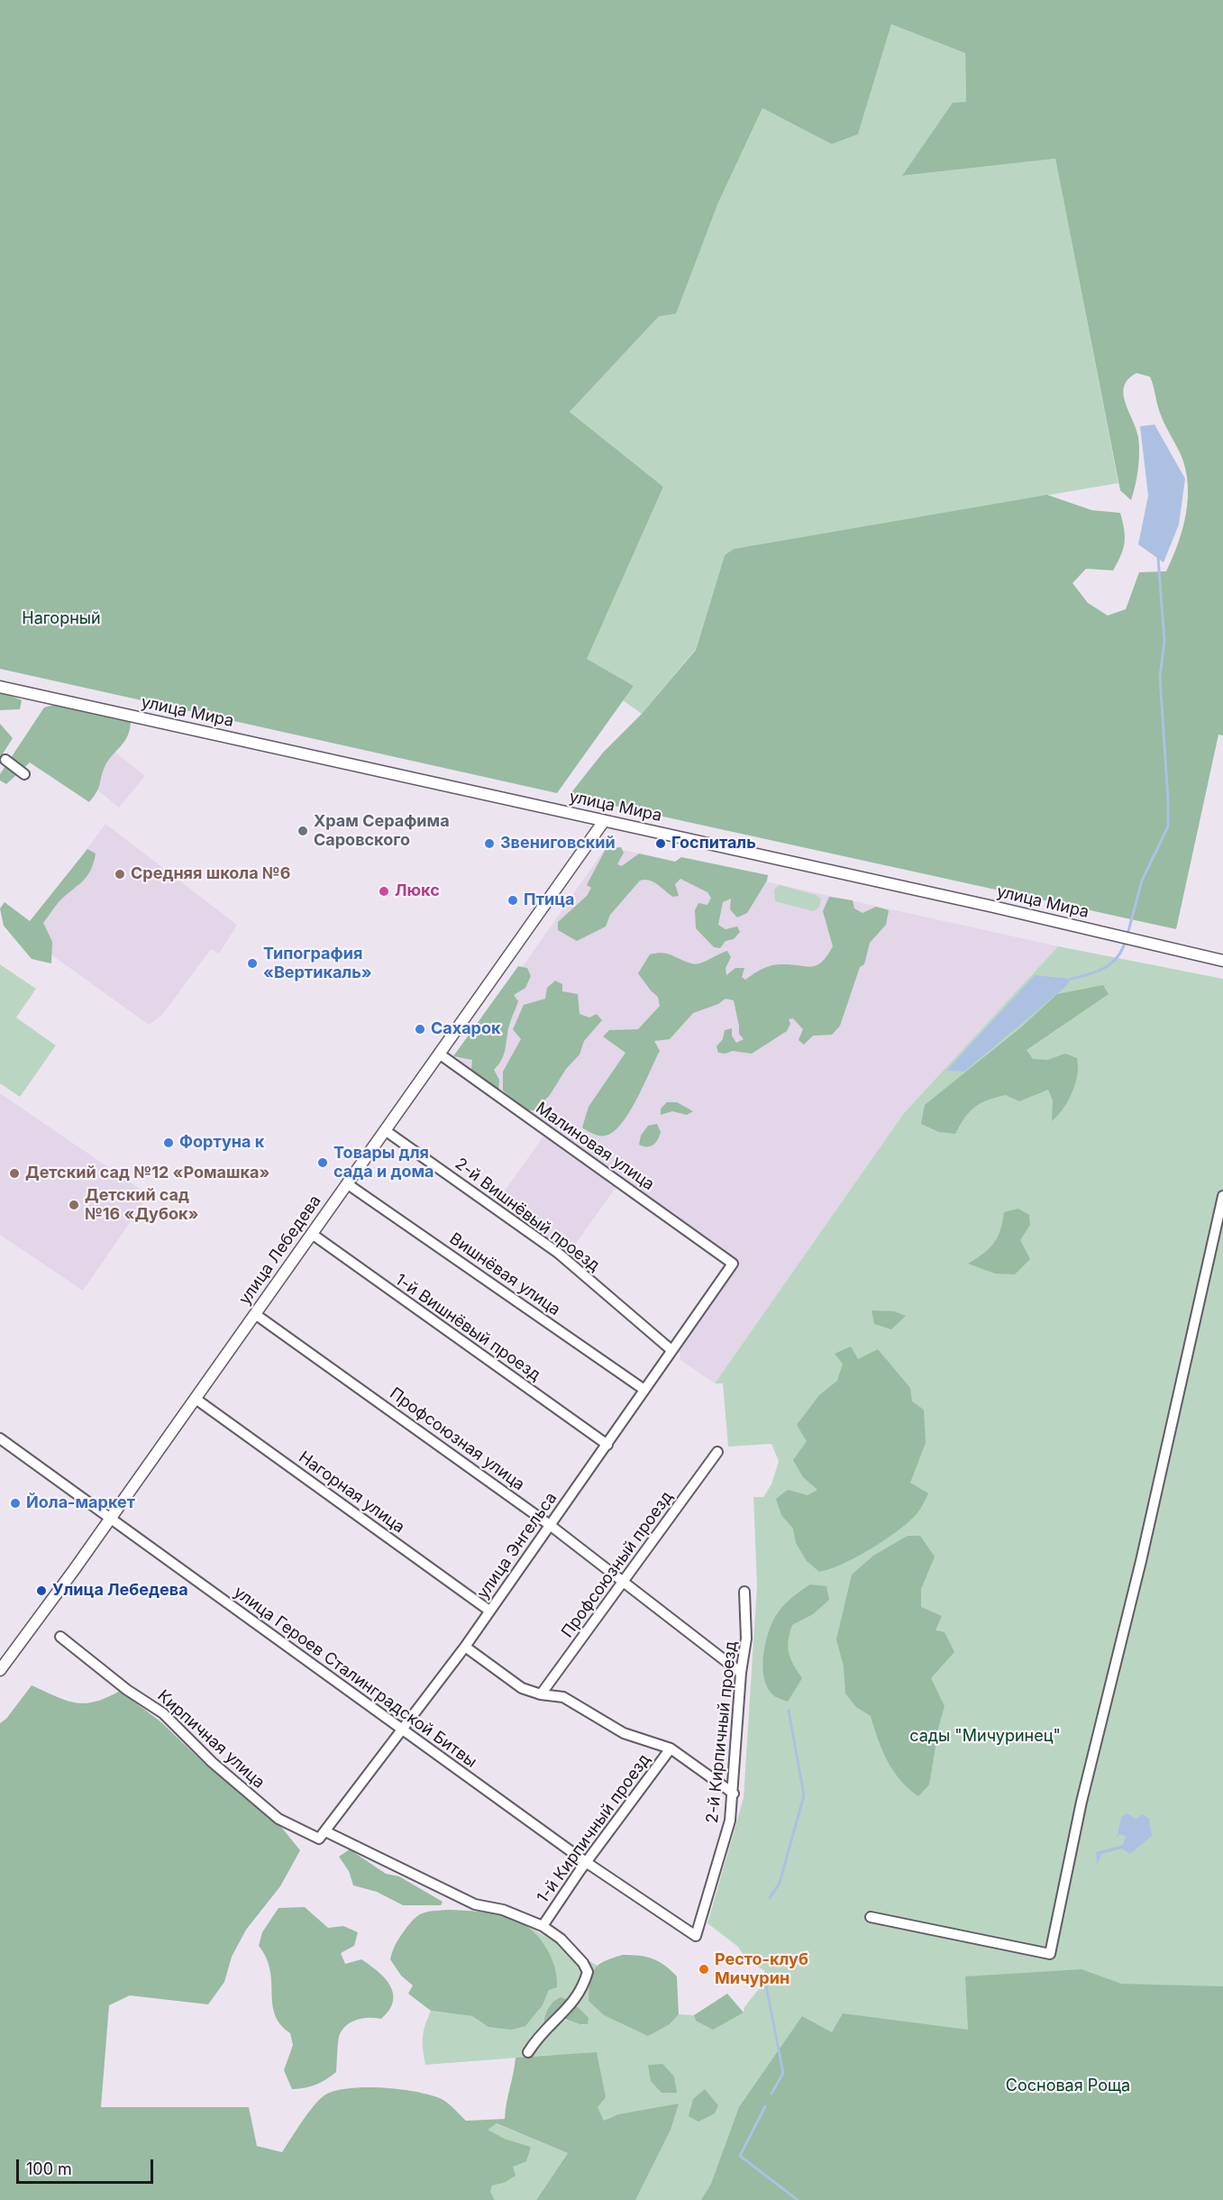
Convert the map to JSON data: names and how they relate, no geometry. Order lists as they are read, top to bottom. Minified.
{"streets":{"main road":["улица Мира","улица Лебедева"],"street":["Малиновая улица","2-й Вишнёвый проезд","Вишнёвая улица","1-й Вишнёвый проезд","Профсоюзная улица","Нагорная улица","улица Энгельса","Профсоюзный проезд","улица Героев Сталинградской Битвы","2-й Кирпичный проезд","Кирпичная улица","1-й Кирпичный проезд"]},"crossings":[["улица Мира","улица Лебедева"],["Малиновая улица","улица Лебедева"],["Малиновая улица","улица Энгельса"],["2-й Вишнёвый проезд","улица Лебедева"],["2-й Вишнёвый проезд","улица Энгельса"],["улица Лебедева","Вишнёвая улица"],["улица Лебедева","1-й Вишнёвый проезд"],["улица Лебедева","Профсоюзная улица"],["улица Лебедева","Нагорная улица"],["улица Лебедева","улица Героев Сталинградской Битвы"],["Вишнёвая улица","улица Энгельса"],["1-й Вишнёвый проезд","улица Энгельса"],["Профсоюзная улица","улица Энгельса"],["Профсоюзная улица","Профсоюзный проезд"],["Профсоюзная улица","2-й Кирпичный проезд"],["Нагорная улица","улица Энгельса"],["улица Энгельса","улица Героев Сталинградской Битвы"],["улица Энгельса","Кирпичная улица"],["улица Героев Сталинградской Битвы","2-й Кирпичный проезд"],["улица Героев Сталинградской Битвы","1-й Кирпичный проезд"],["Кирпичная улица","1-й Кирпичный проезд"]],"parks":["Нагорный","сады \"Мичуринец\"","Сосновая Роща"],"places":["Храм Серафима Саровского","Звениговский","Госпиталь","Средняя школа №6","Люкс","Птица","Типография «Вертикаль»","Сахарок","Фортуна к","Товары для сада и дома","Детский сад №12 «Ромашка»","Детский сад №16 «Дубок»","Йола-маркет","Улица Лебедева","Ресто-клуб Мичурин"],"scale_bar":"100 m"}
